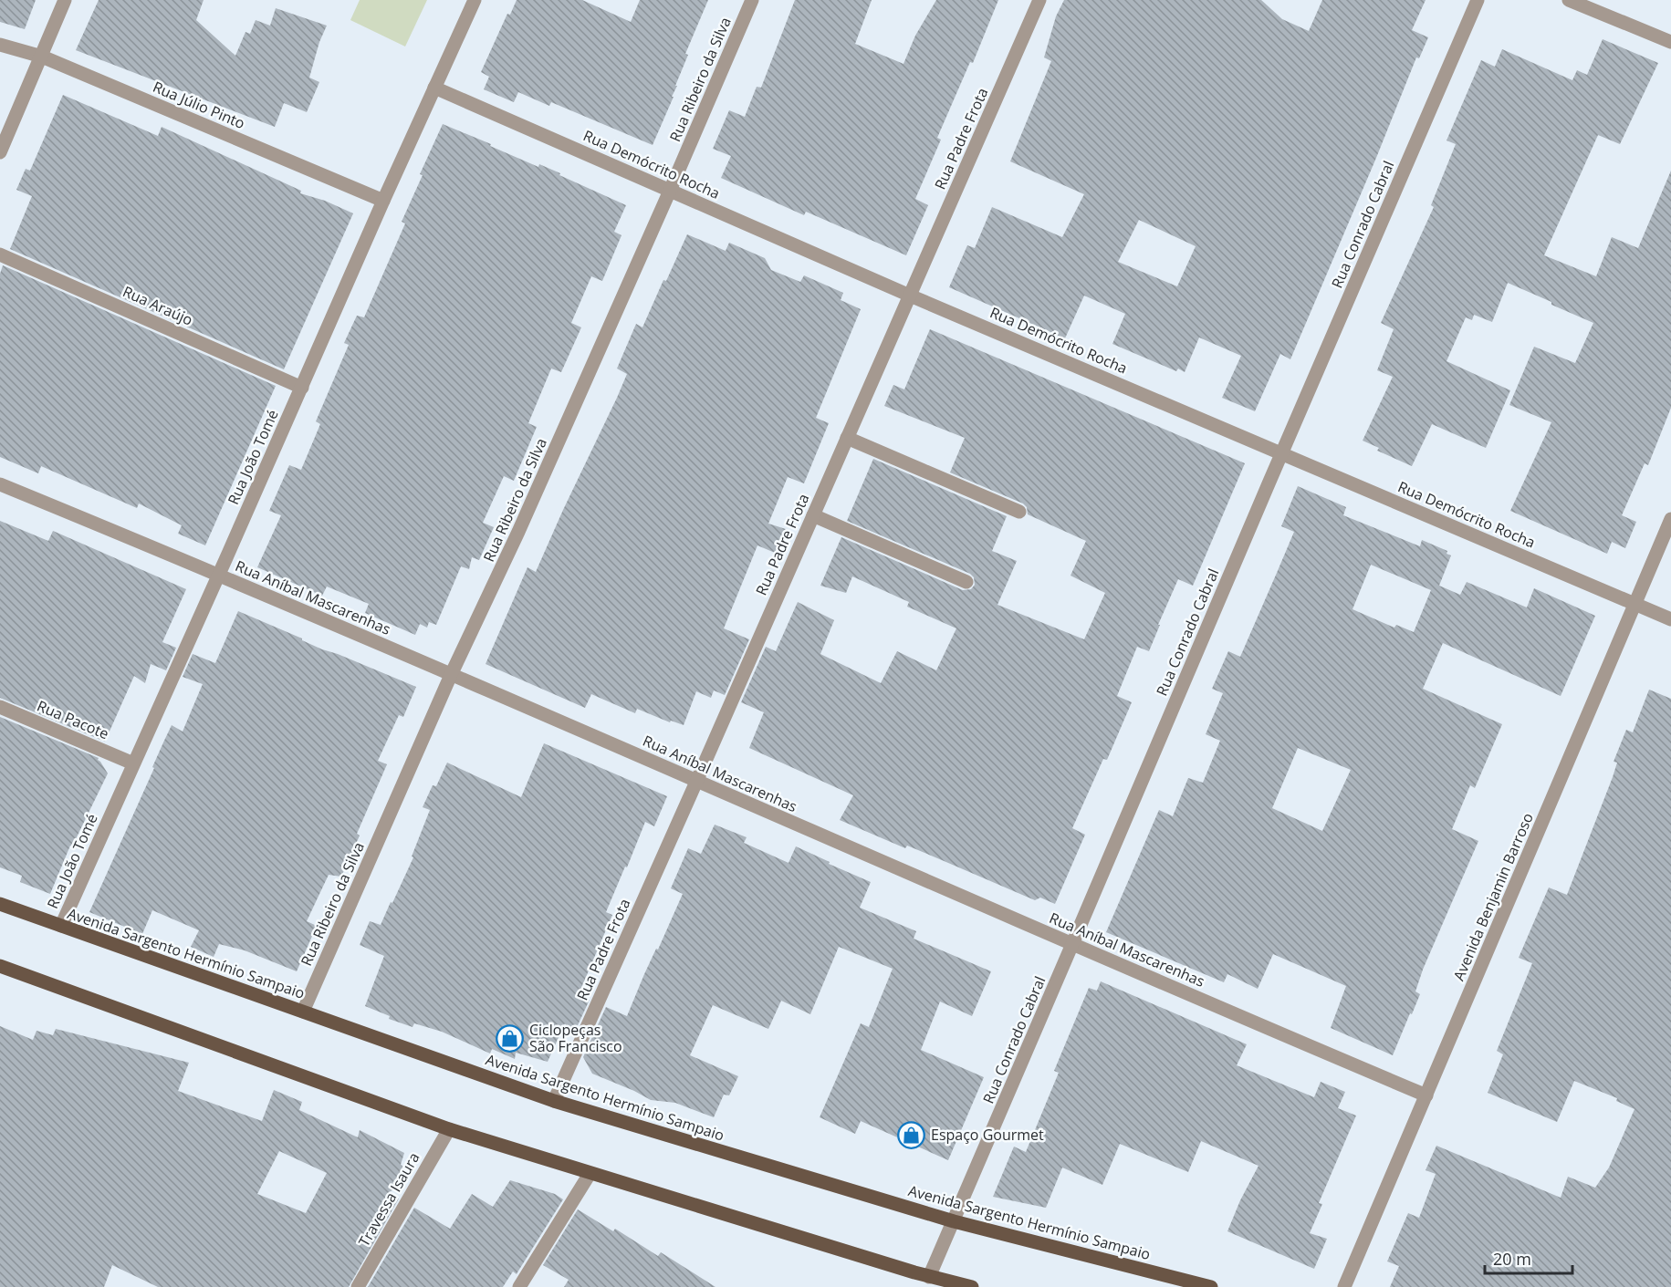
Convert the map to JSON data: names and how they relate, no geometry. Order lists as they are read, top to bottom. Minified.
{"streets":{"main road":["Avenida Sargento Hermínio Sampaio"],"street":["Rua Ribeiro da Silva","Rua Júlio Pinto","Rua Padre Frota","Rua Demócrito Rocha","Rua Conrado Cabral","Rua Araújo","Rua João Tomé","Rua Aníbal Mascarenhas","Rua Pacote","Avenida Benjamin Barroso","Travessa Isaura"]},"crossings":[["Rua Ribeiro da Silva","Rua Demócrito Rocha"],["Rua Ribeiro da Silva","Rua Aníbal Mascarenhas"],["Rua Ribeiro da Silva","Avenida Sargento Hermínio Sampaio"],["Rua Júlio Pinto","Rua João Tomé"],["Rua Padre Frota","Rua Demócrito Rocha"],["Rua Padre Frota","Rua Aníbal Mascarenhas"],["Rua Padre Frota","Avenida Sargento Hermínio Sampaio"],["Rua Demócrito Rocha","Rua Conrado Cabral"],["Rua Demócrito Rocha","Rua João Tomé"],["Rua Demócrito Rocha","Avenida Benjamin Barroso"],["Rua Conrado Cabral","Rua Aníbal Mascarenhas"],["Rua Conrado Cabral","Avenida Sargento Hermínio Sampaio"],["Rua Araújo","Rua João Tomé"],["Rua João Tomé","Rua Aníbal Mascarenhas"],["Rua João Tomé","Rua Pacote"],["Rua João Tomé","Avenida Sargento Hermínio Sampaio"],["Rua Aníbal Mascarenhas","Avenida Benjamin Barroso"]],"places":{"shop":["Ciclopeças São Francisco","Espaço Gourmet"]},"scale_bar":"20 m"}
